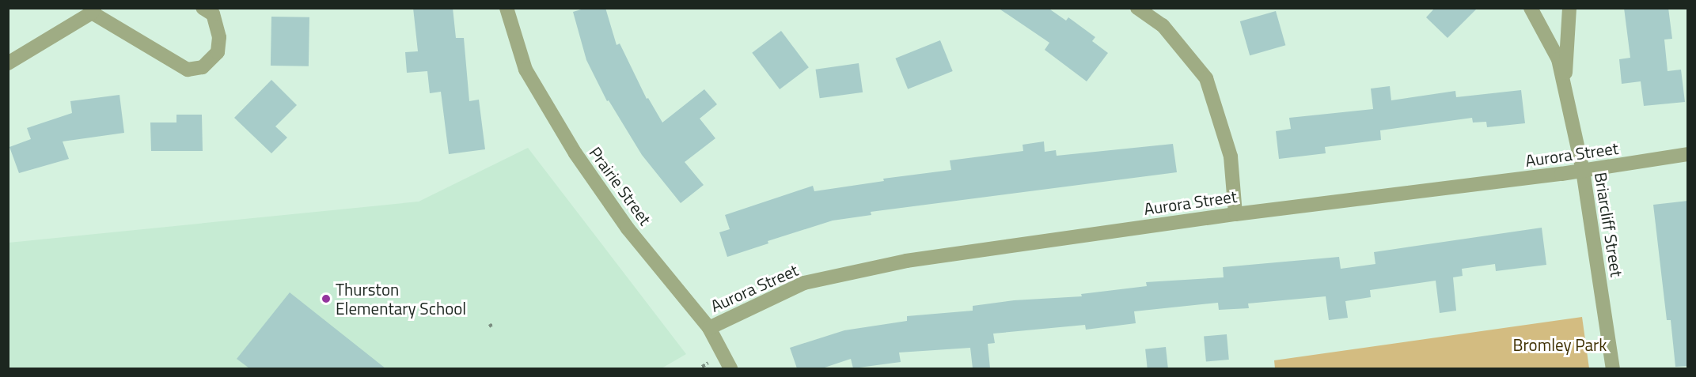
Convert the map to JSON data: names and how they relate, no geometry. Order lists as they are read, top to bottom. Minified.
{"streets":{"street":["Aurora Street","Prairie Street","Briarcliff Street"]},"crossings":[["Aurora Street","Prairie Street"],["Aurora Street","Briarcliff Street"]],"parks":["Bromley Park"],"places":["Thurston Elementary School"]}
